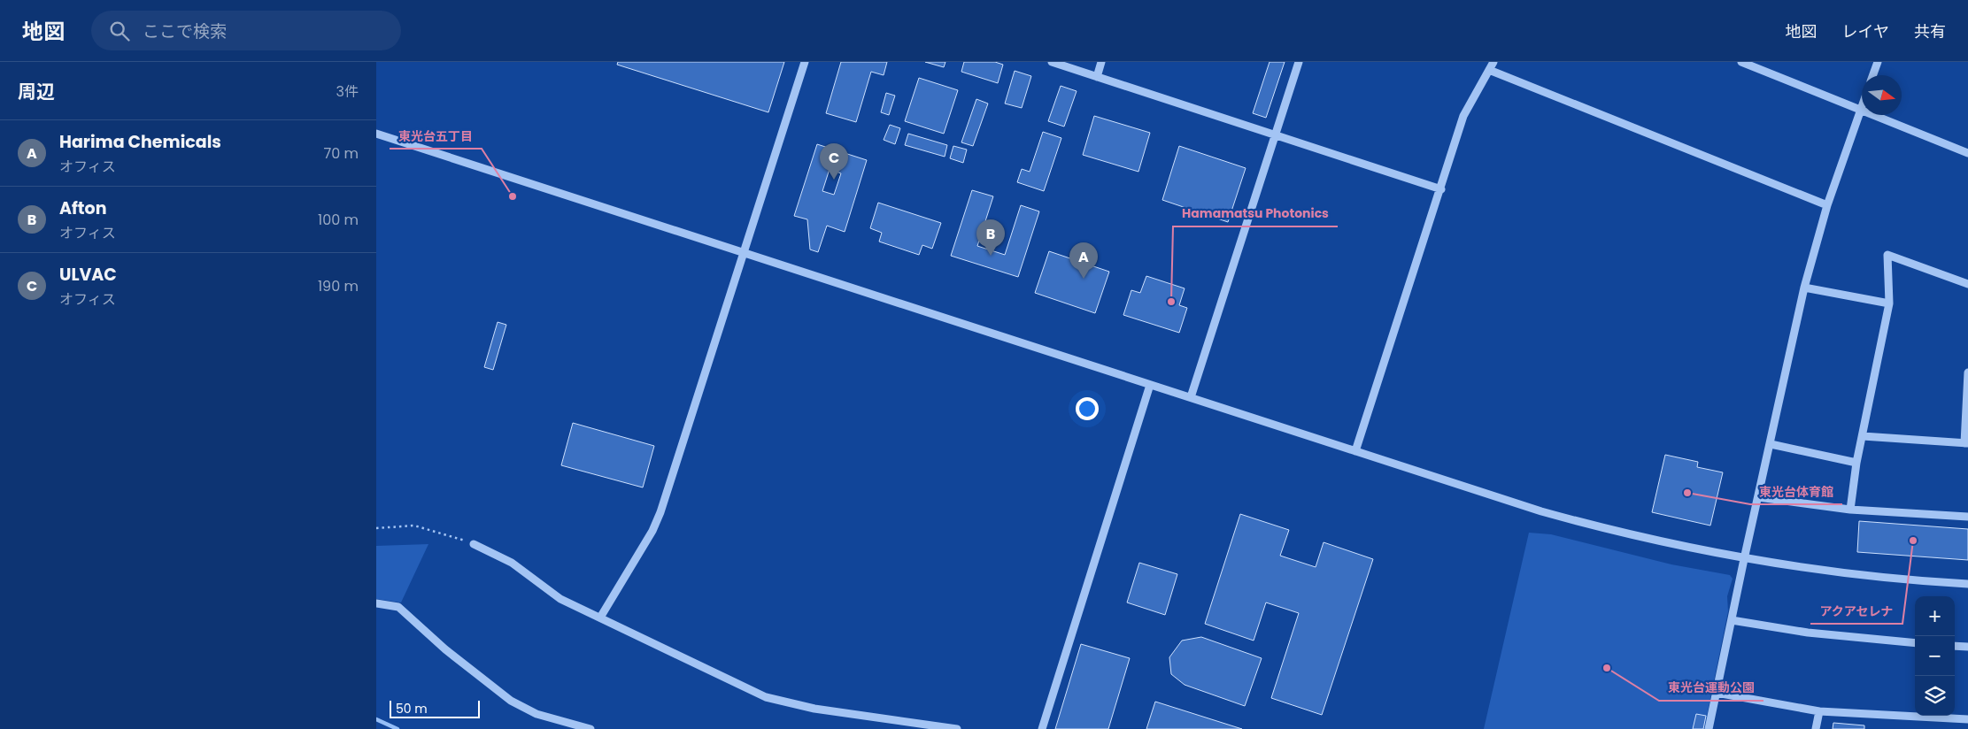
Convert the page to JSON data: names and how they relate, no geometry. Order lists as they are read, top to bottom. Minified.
{"places":["東光台五丁目","Hamamatsu Photonics","東光台体育館","アクアセレナ","東光台運動公園"],"scale_bar":"50 m","north":"right","page":{"header":"地図","search":"ここで検索","nav":["地図","レイヤ","共有"],"heading":["周辺","3件"],"list":[{"mark":"A","name":"Harima Chemicals","note":"オフィス","value":"70 m"},{"mark":"B","name":"Afton","note":"オフィス","value":"100 m"},{"mark":"C","name":"ULVAC","note":"オフィス","value":"190 m"}],"pins":["C","B","A"],"map_buttons":["+","−"],"scale":"50 m"}}
